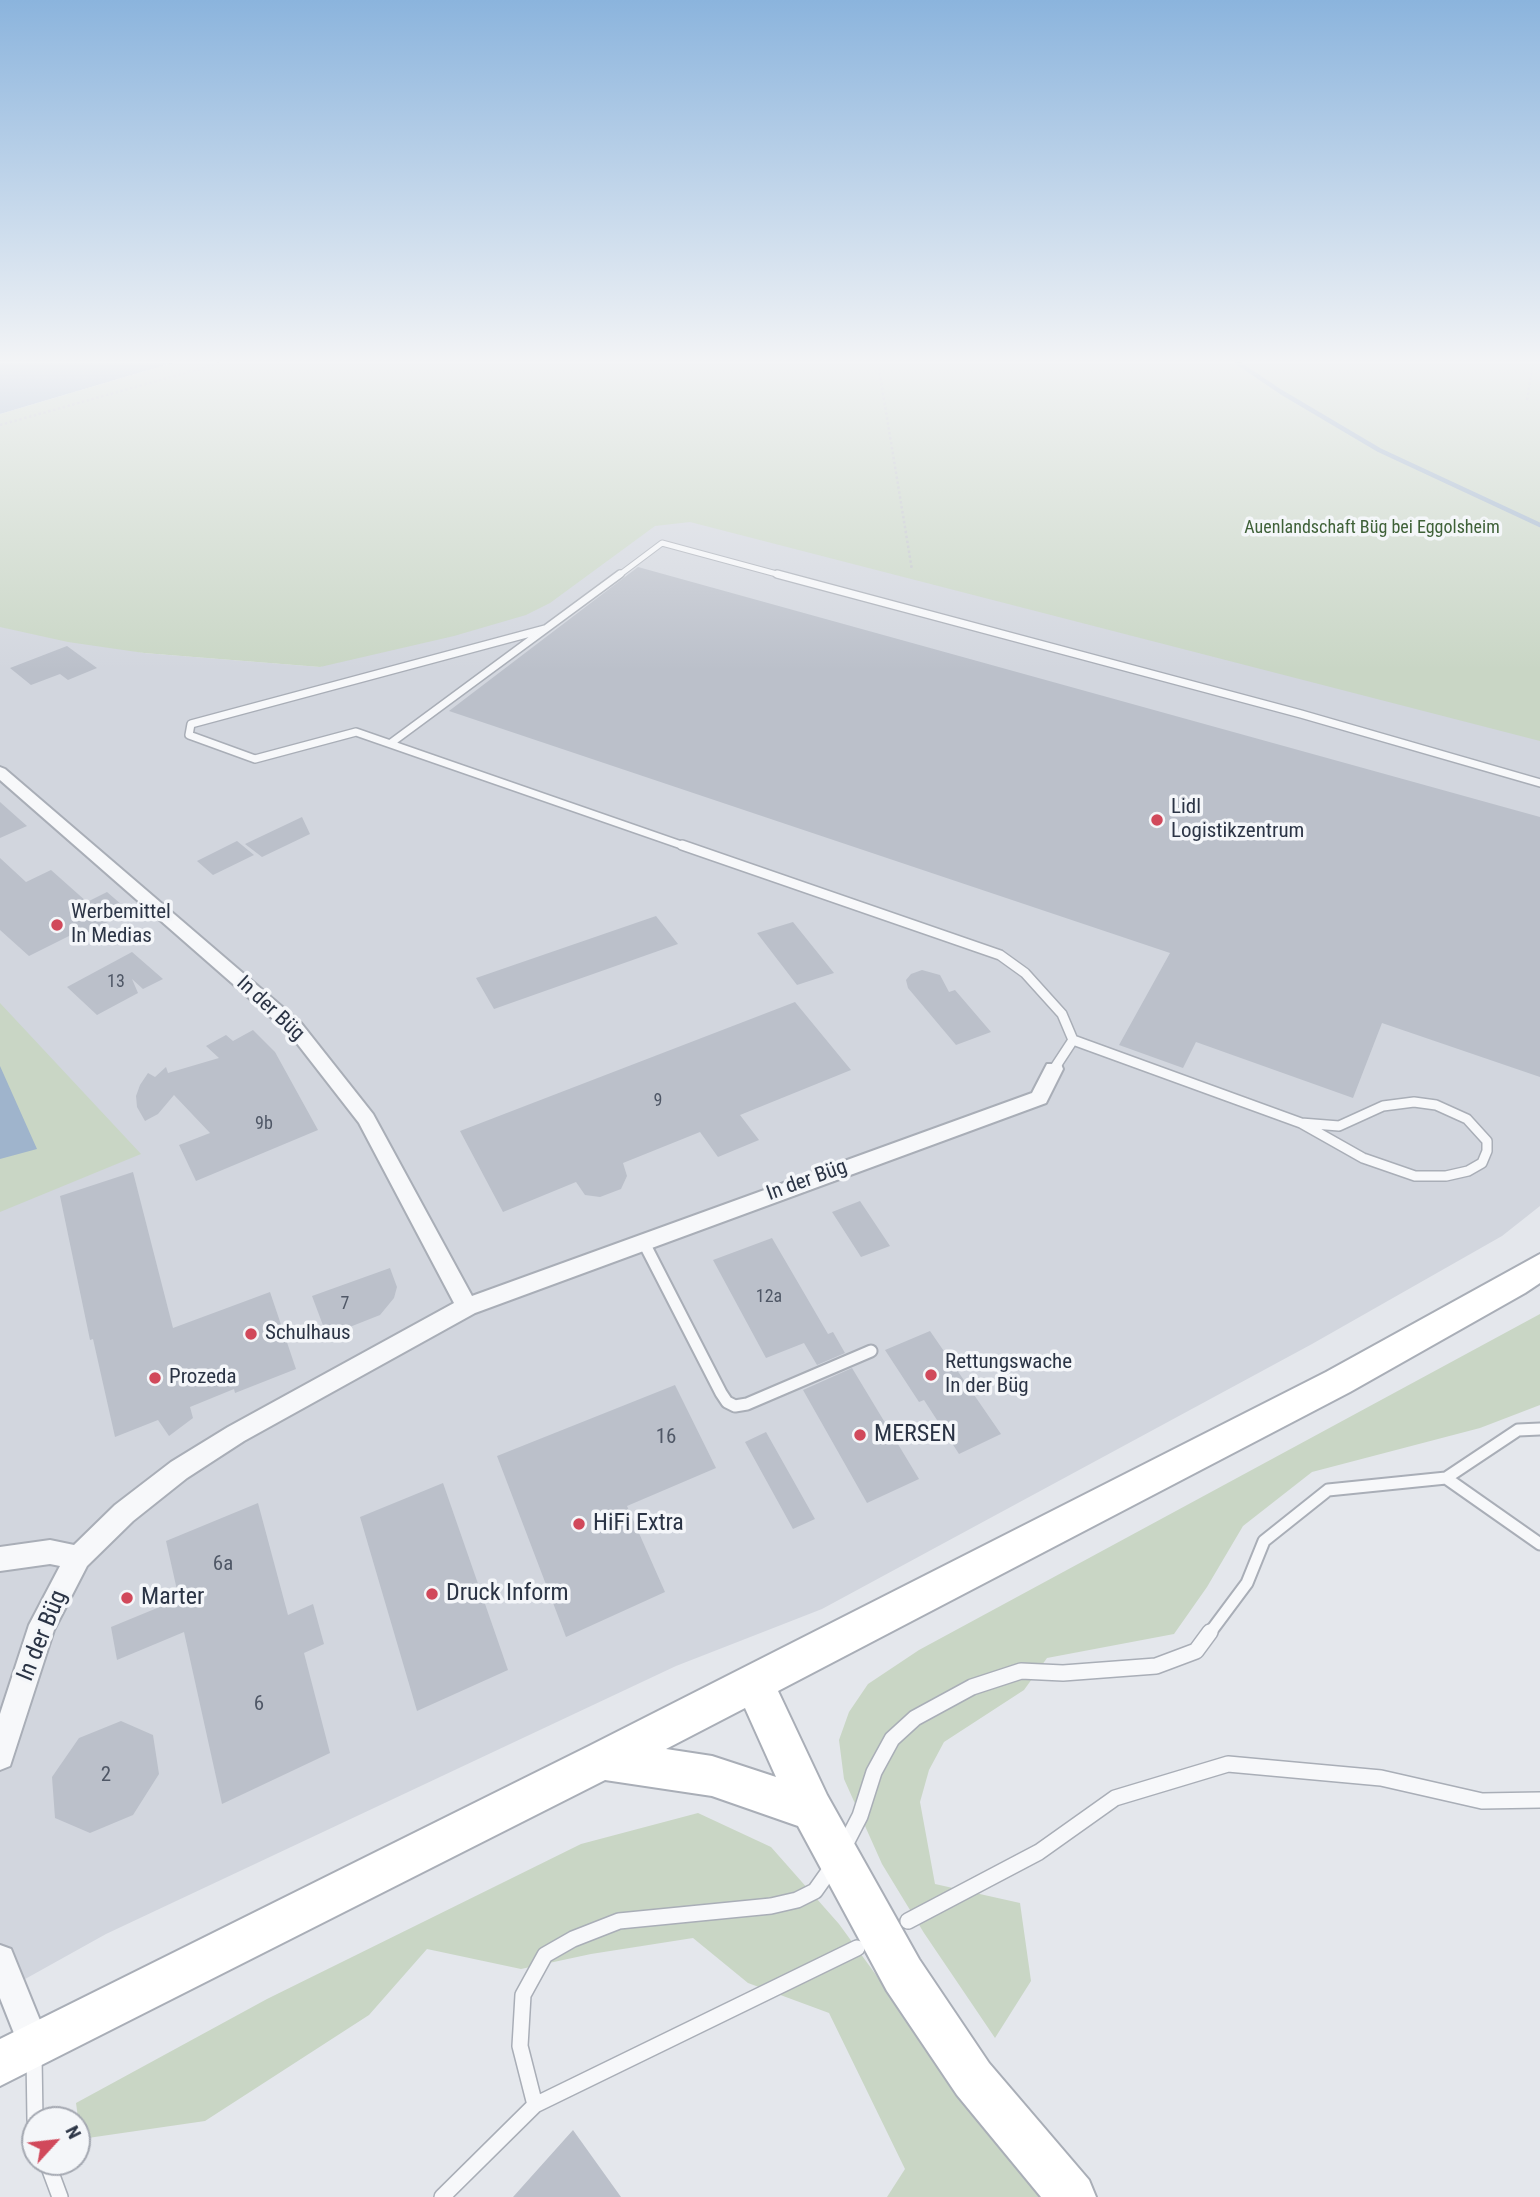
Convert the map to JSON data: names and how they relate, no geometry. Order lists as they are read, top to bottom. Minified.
{"streets":{"street":["In der Büg"]},"parks":["Auenlandschaft Büg bei Eggolsheim"],"places":["Lidl Logistikzentrum","Werbemittel In Medias","Schulhaus","Rettungswache In der Büg","Prozeda","MERSEN","HiFi Extra","Druck Inform","Marter"],"house_numbers":["13","9","9b","12a","7","16","6a","6","2"],"north":"top right"}
